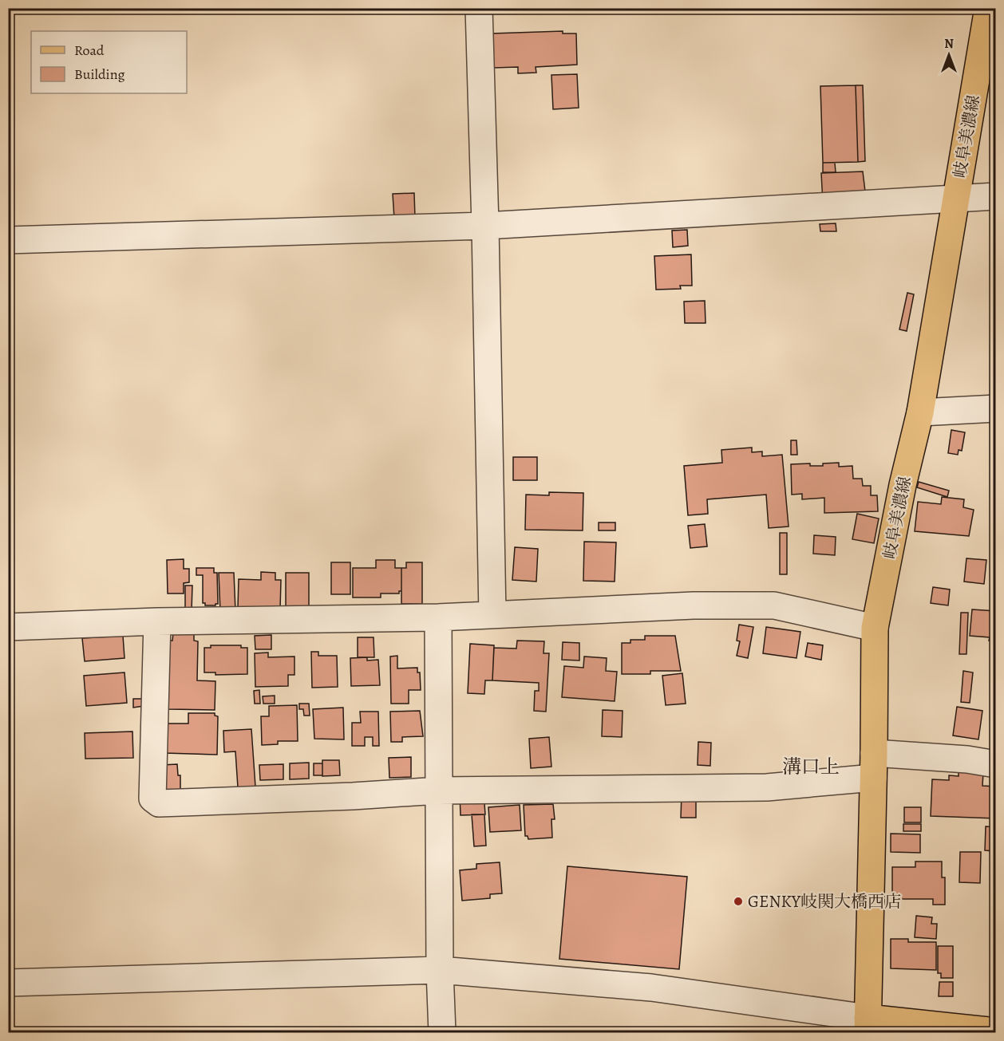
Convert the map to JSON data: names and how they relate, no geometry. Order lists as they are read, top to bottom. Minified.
{"streets":{"main road":["岐阜美濃線"]},"districts":["溝口上"],"places":["GENKY岐関大橋西店"],"legend":["Road","Building"],"north":"top"}
